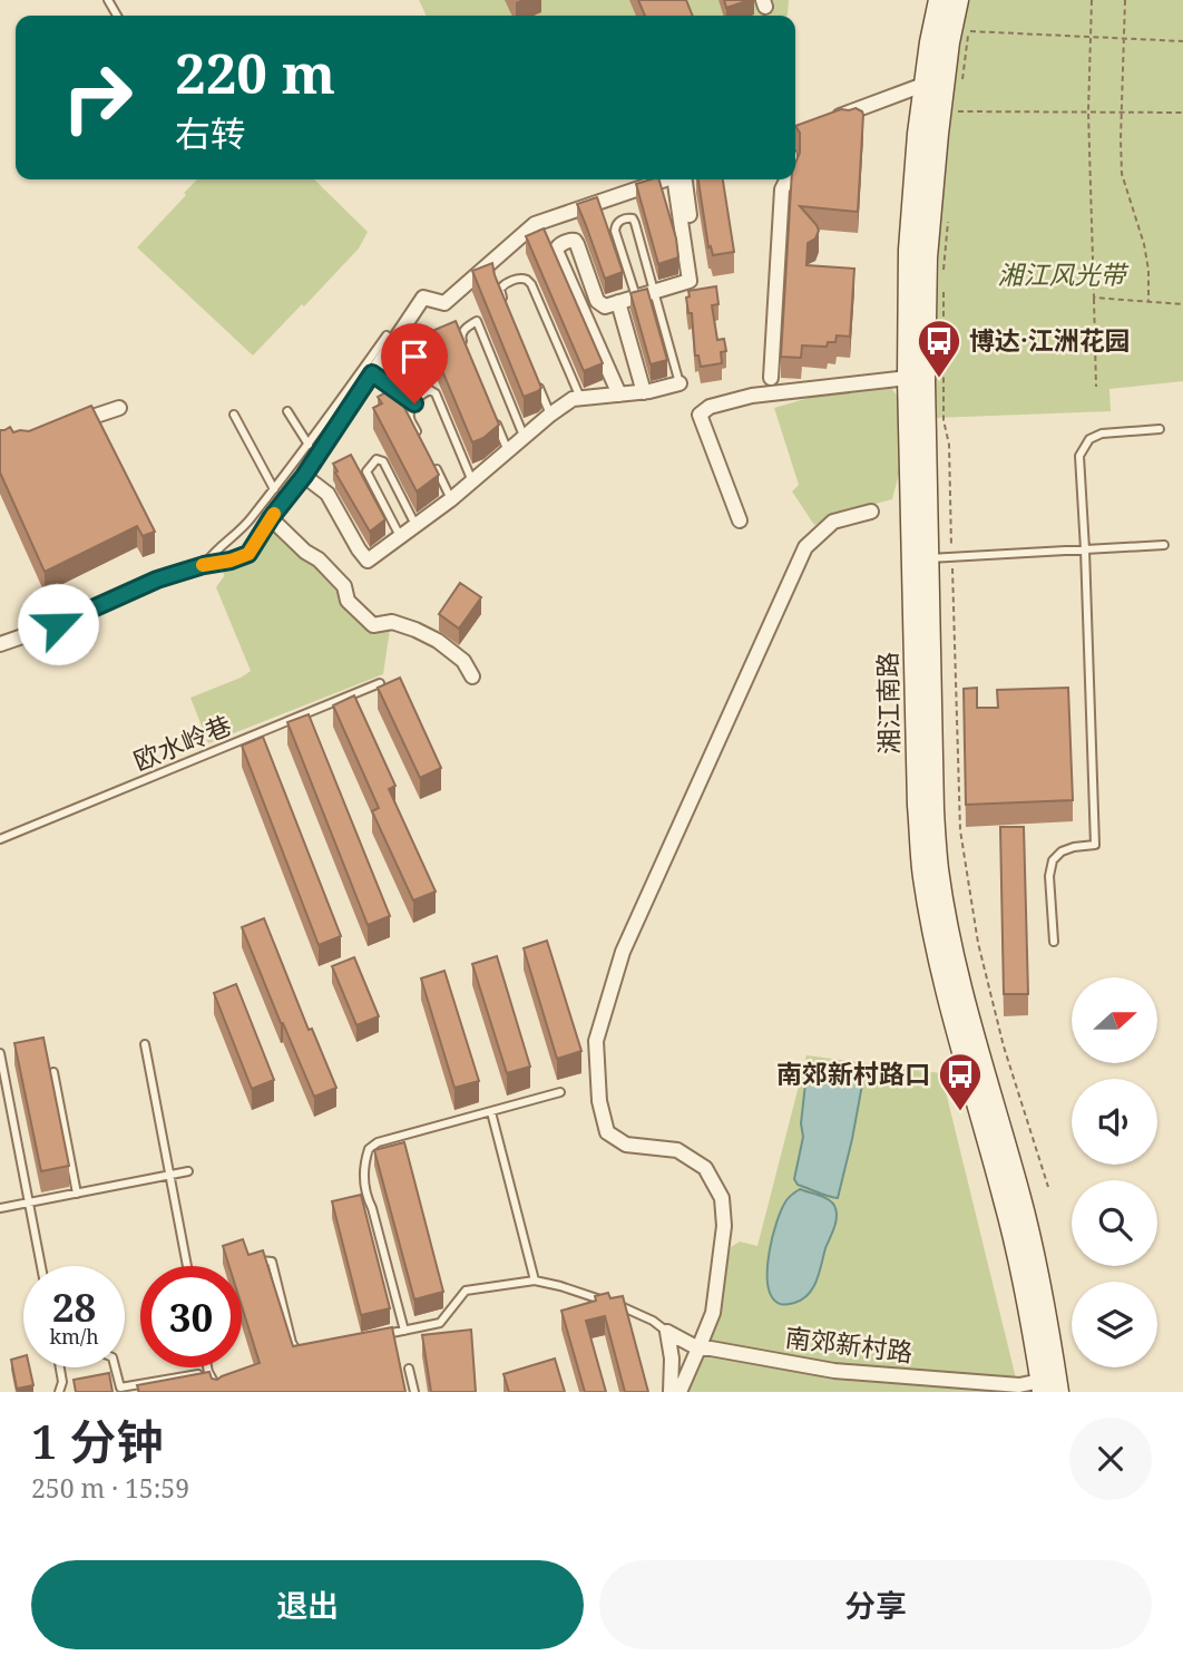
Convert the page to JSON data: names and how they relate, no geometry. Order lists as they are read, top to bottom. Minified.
{"streets":{"main road":["湘江南路"],"street":["南郊新村路"],"lane":["欧水岭巷"]},"crossings":[["湘江南路","南郊新村路"]],"parks":["湘江风光带"],"places":{"bus stop":["博达·江洲花园","南郊新村路口"]},"north":"right","page":{"turn":["220 m","右转"],"speed":"28 km/h","limit":"30","heading":["1 分钟","250 m · 15:59"],"buttons":["退出","分享"]}}
